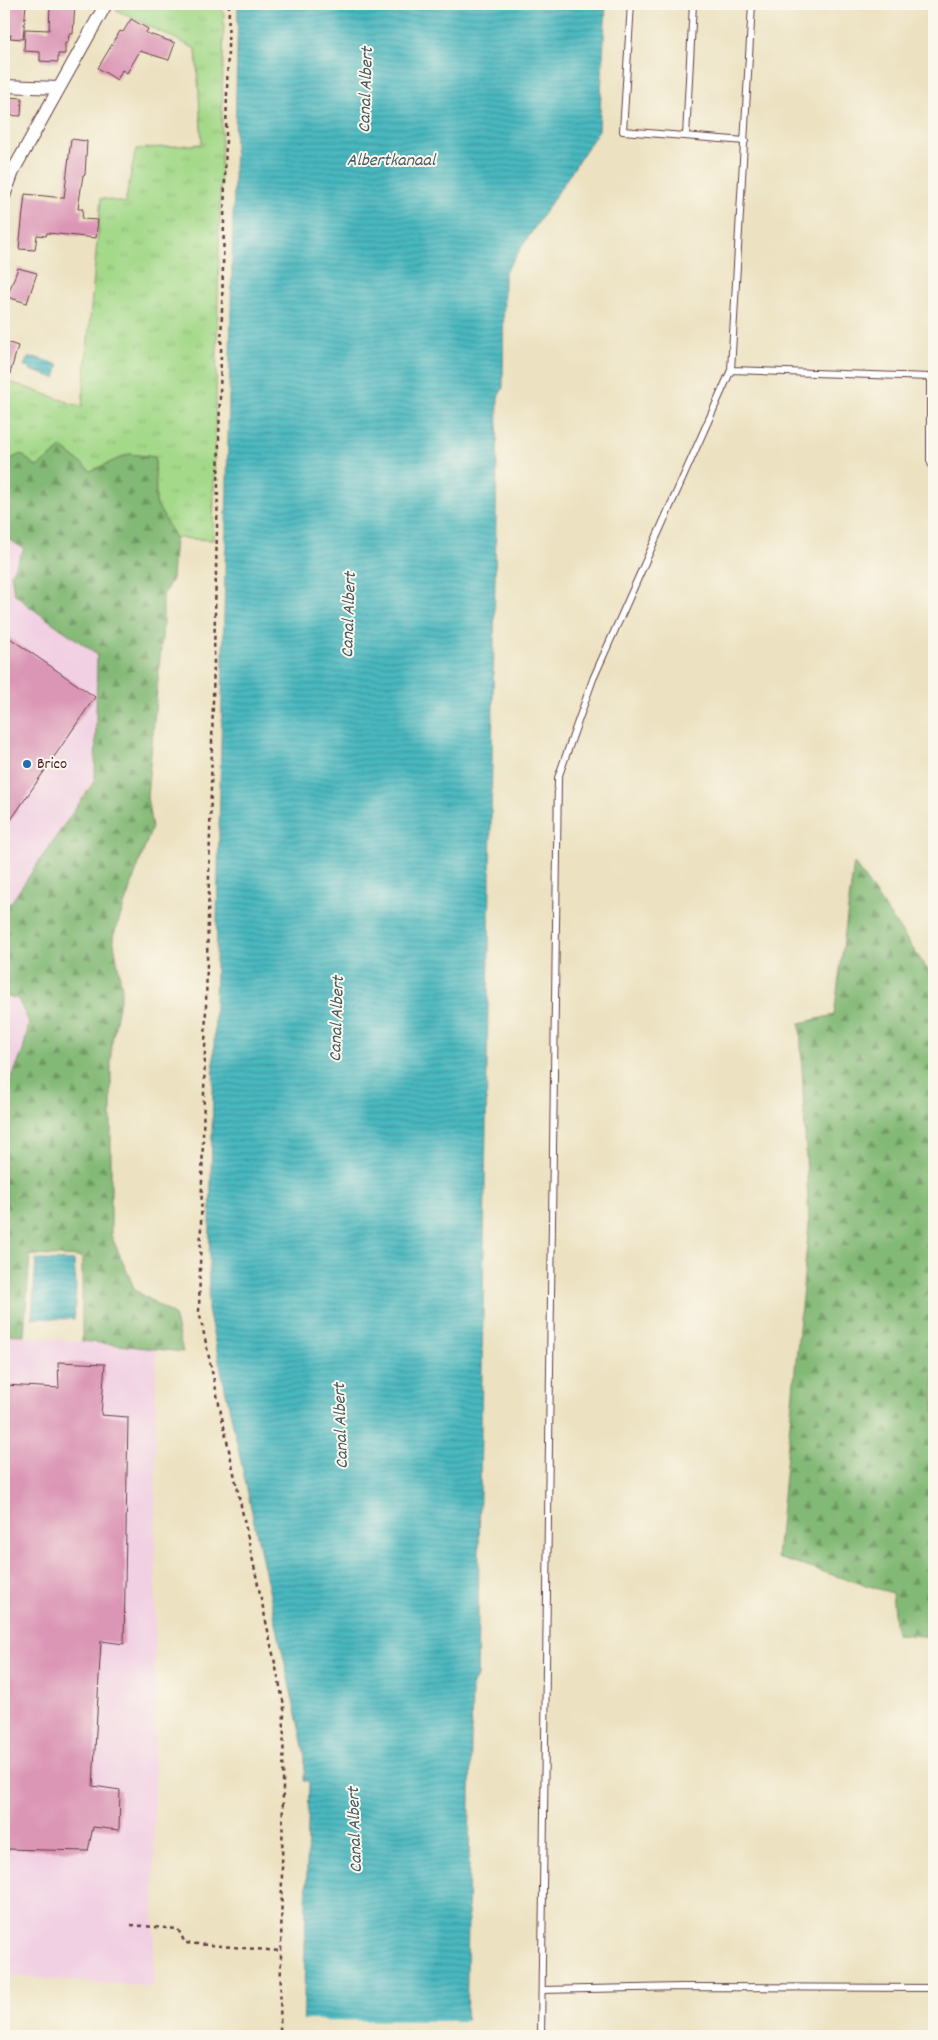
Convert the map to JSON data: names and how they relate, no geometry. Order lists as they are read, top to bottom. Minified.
{"water":["Canal Albert","Albertkanaal"],"places":["Brico"]}
